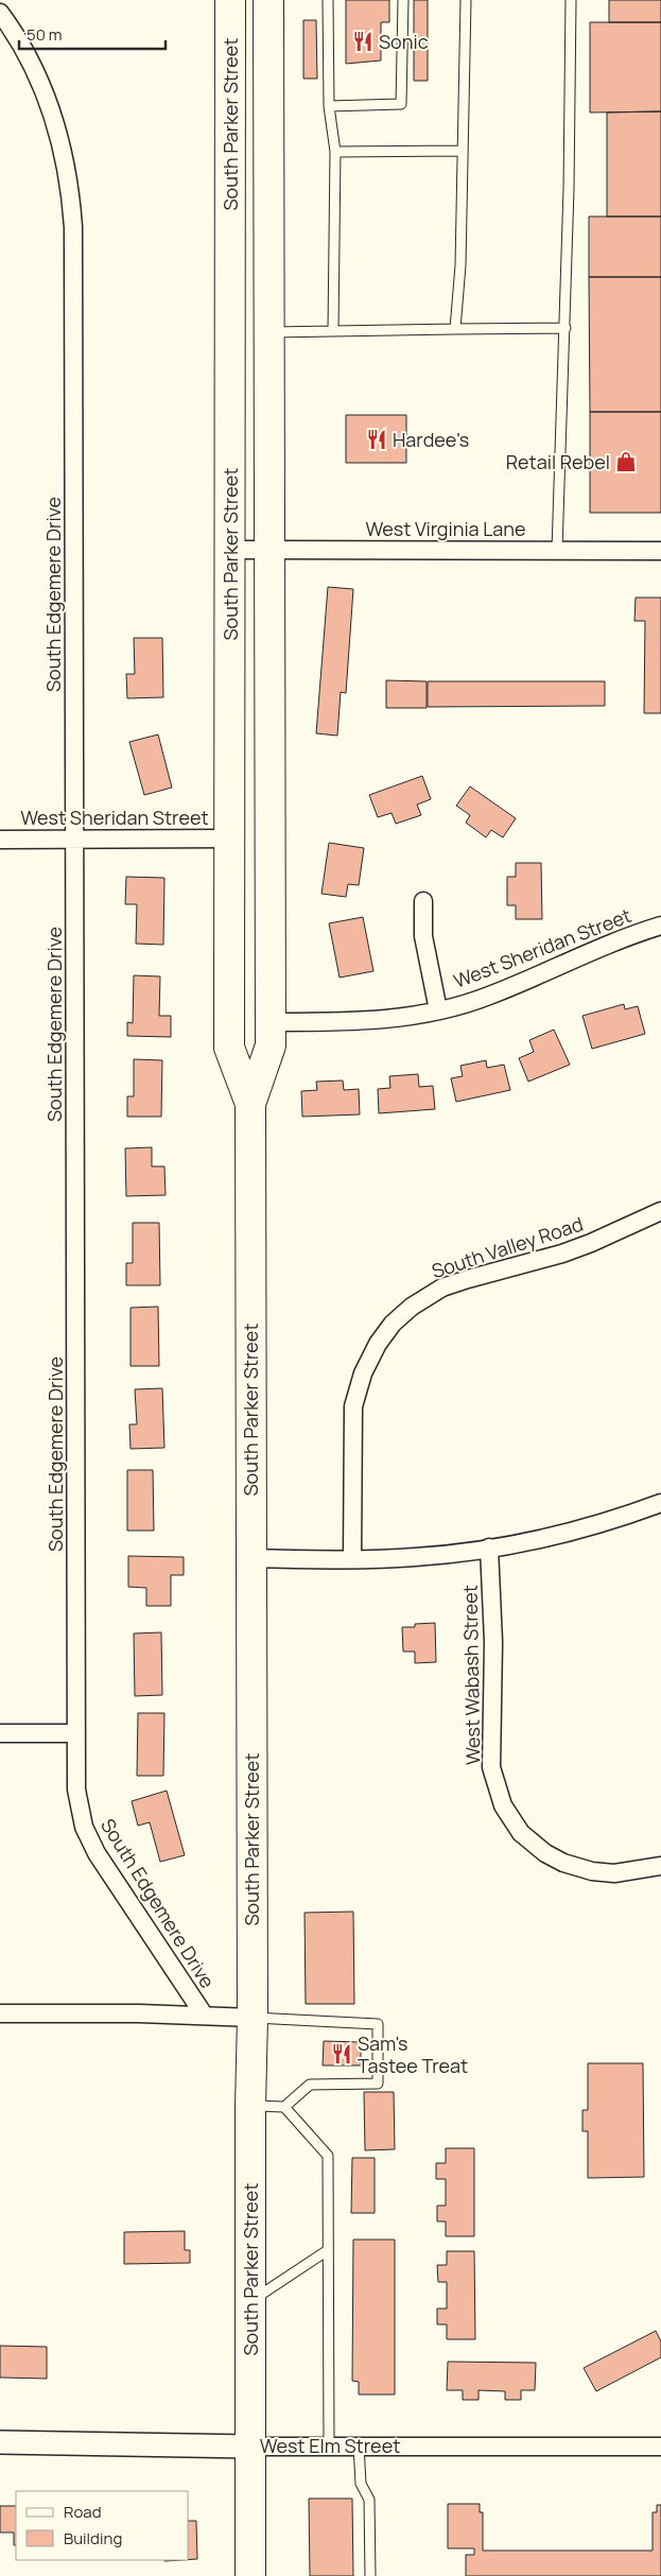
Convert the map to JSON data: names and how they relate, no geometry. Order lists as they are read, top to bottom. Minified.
{"streets":{"highway":["South Parker Street"],"street":["West Virginia Lane","South Edgemere Drive","West Sheridan Street","South Valley Road","West Wabash Street","West Elm Street"]},"crossings":[["South Parker Street","West Virginia Lane"],["South Parker Street","West Sheridan Street"],["South Parker Street","West Elm Street"],["South Edgemere Drive","West Sheridan Street"]],"places":{"restaurant":["Sonic","Hardee's","Sam's Tastee Treat"],"shop":["Retail Rebel"]},"legend":["Road","Building"],"scale_bar":"50 m"}
